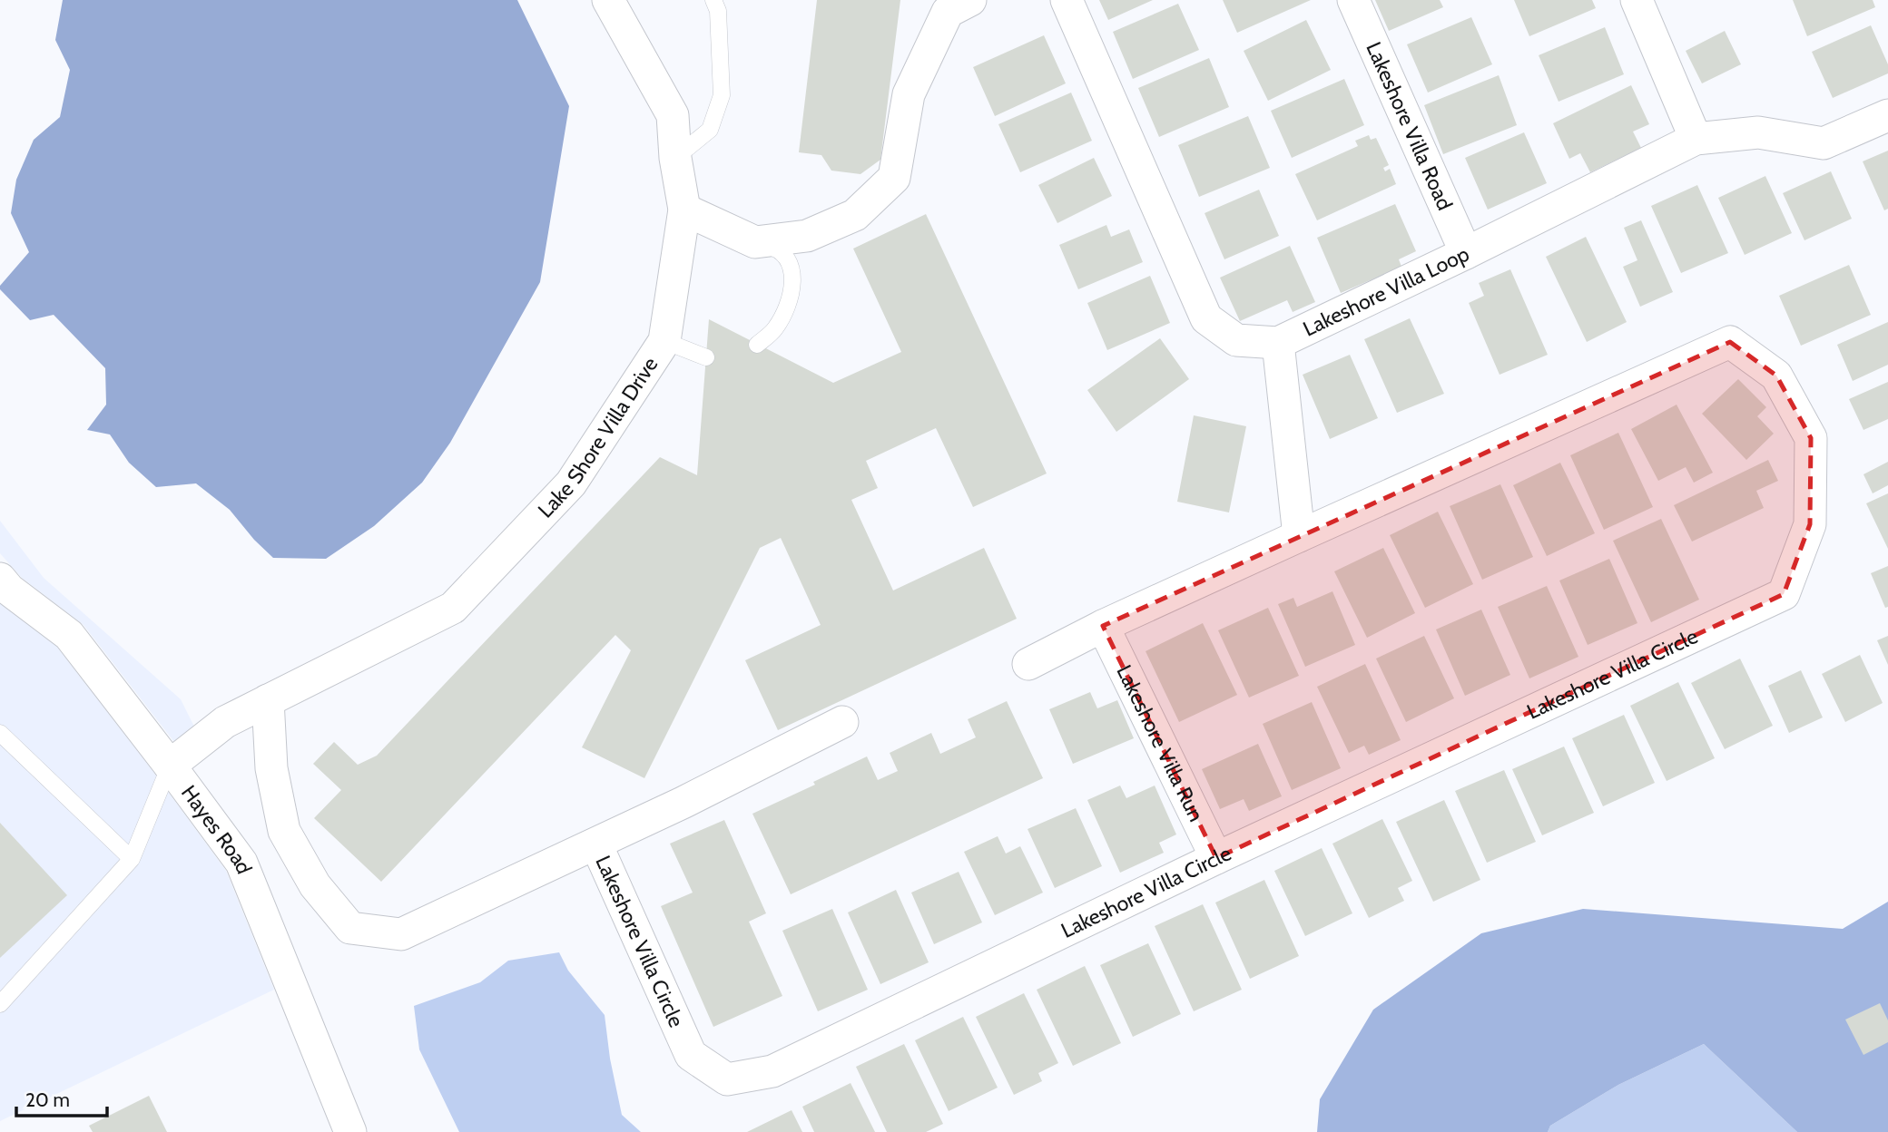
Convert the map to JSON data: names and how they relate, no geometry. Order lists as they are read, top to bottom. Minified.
{"streets":{"street":["Lakeshore Villa Road","Lakeshore Villa Loop","Lake Shore Villa Drive","Lakeshore Villa Circle","Lakeshore Villa Run","Hayes Road"]},"crossings":[["Lakeshore Villa Road","Lakeshore Villa Loop"],["Lake Shore Villa Drive","Lakeshore Villa Circle"],["Lake Shore Villa Drive","Hayes Road"],["Lakeshore Villa Circle","Lakeshore Villa Run"]],"scale_bar":"20 m"}
